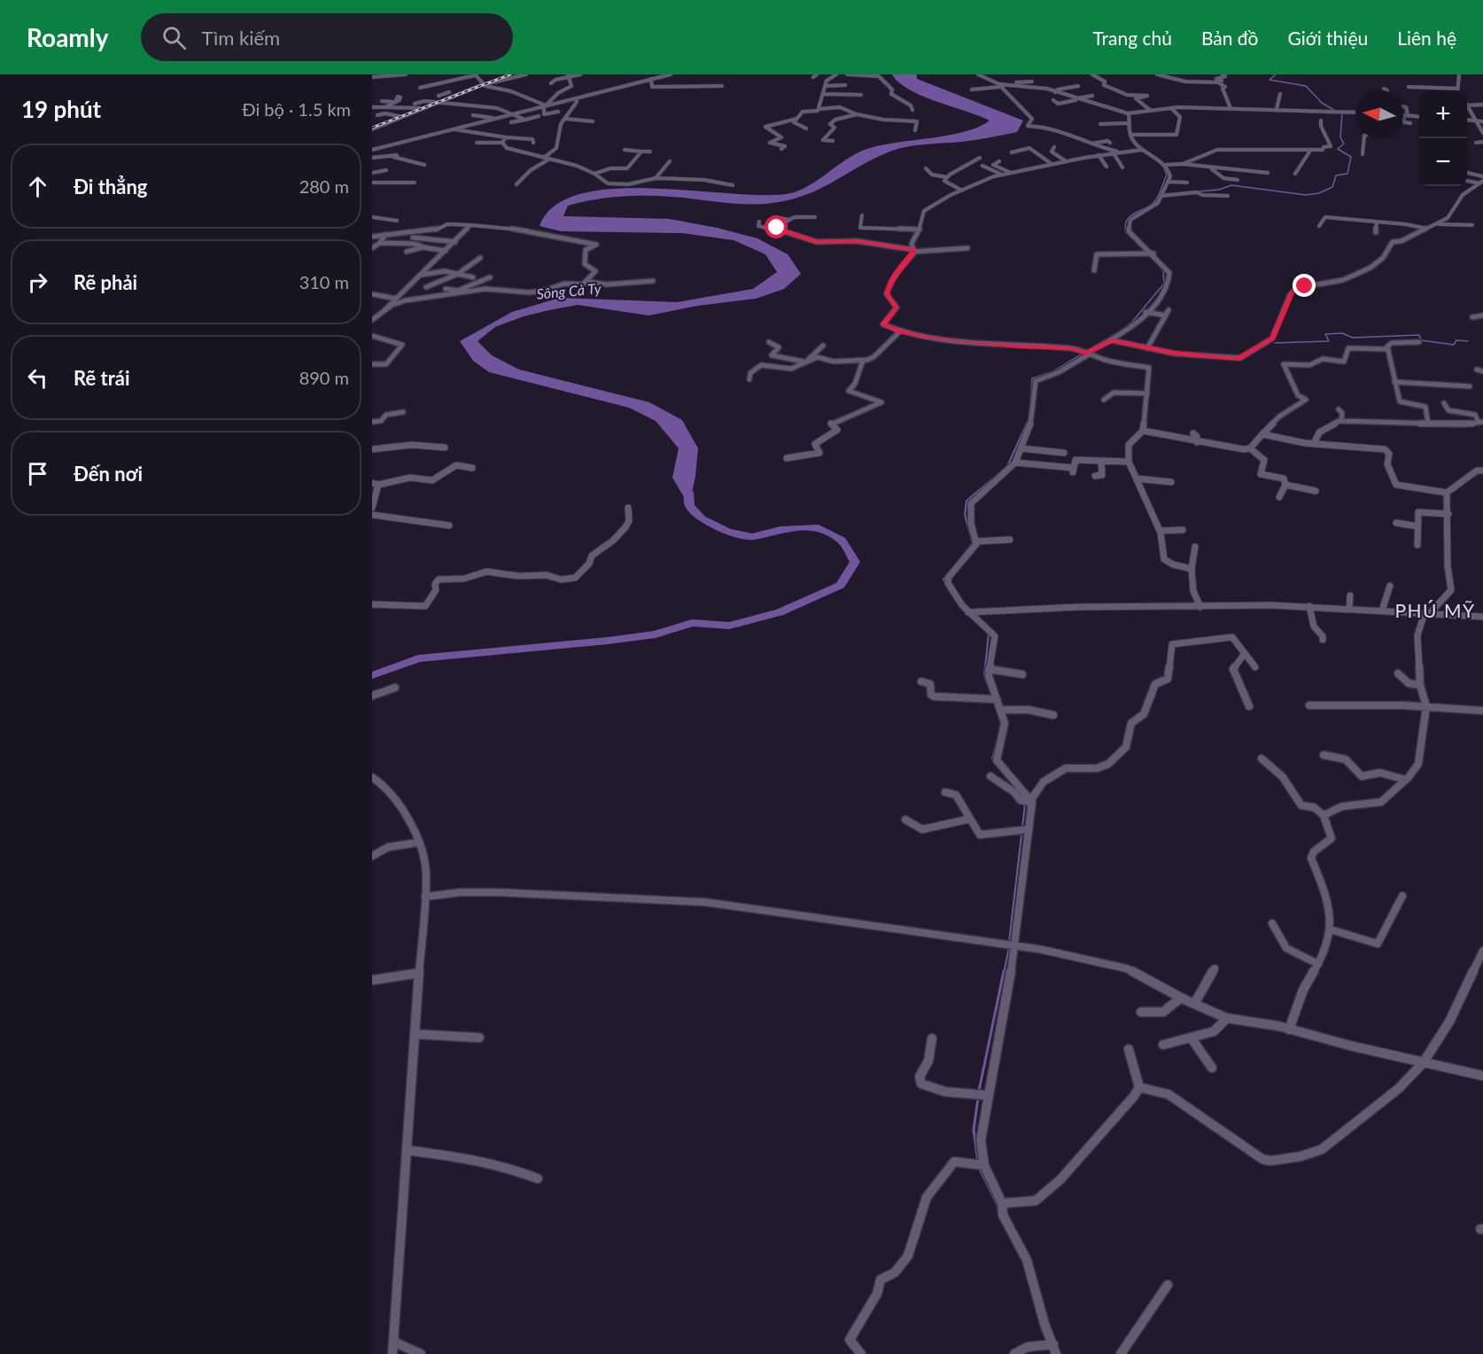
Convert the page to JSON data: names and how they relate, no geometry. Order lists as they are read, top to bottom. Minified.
{"districts":["PHÚ MỸ"],"water":["Sông Cà Ty"],"north":"left","page":{"header":"Roamly","search":"Tìm kiếm","nav":["Trang chủ","Bản đồ","Giới thiệu","Liên hệ"],"heading":["19 phút","Đi bộ · 1.5 km"],"map_buttons":["+","−"],"list":[["Đi thẳng","280 m"],["Rẽ phải","310 m"],["Rẽ trái","890 m"],"Đến nơi"]}}
